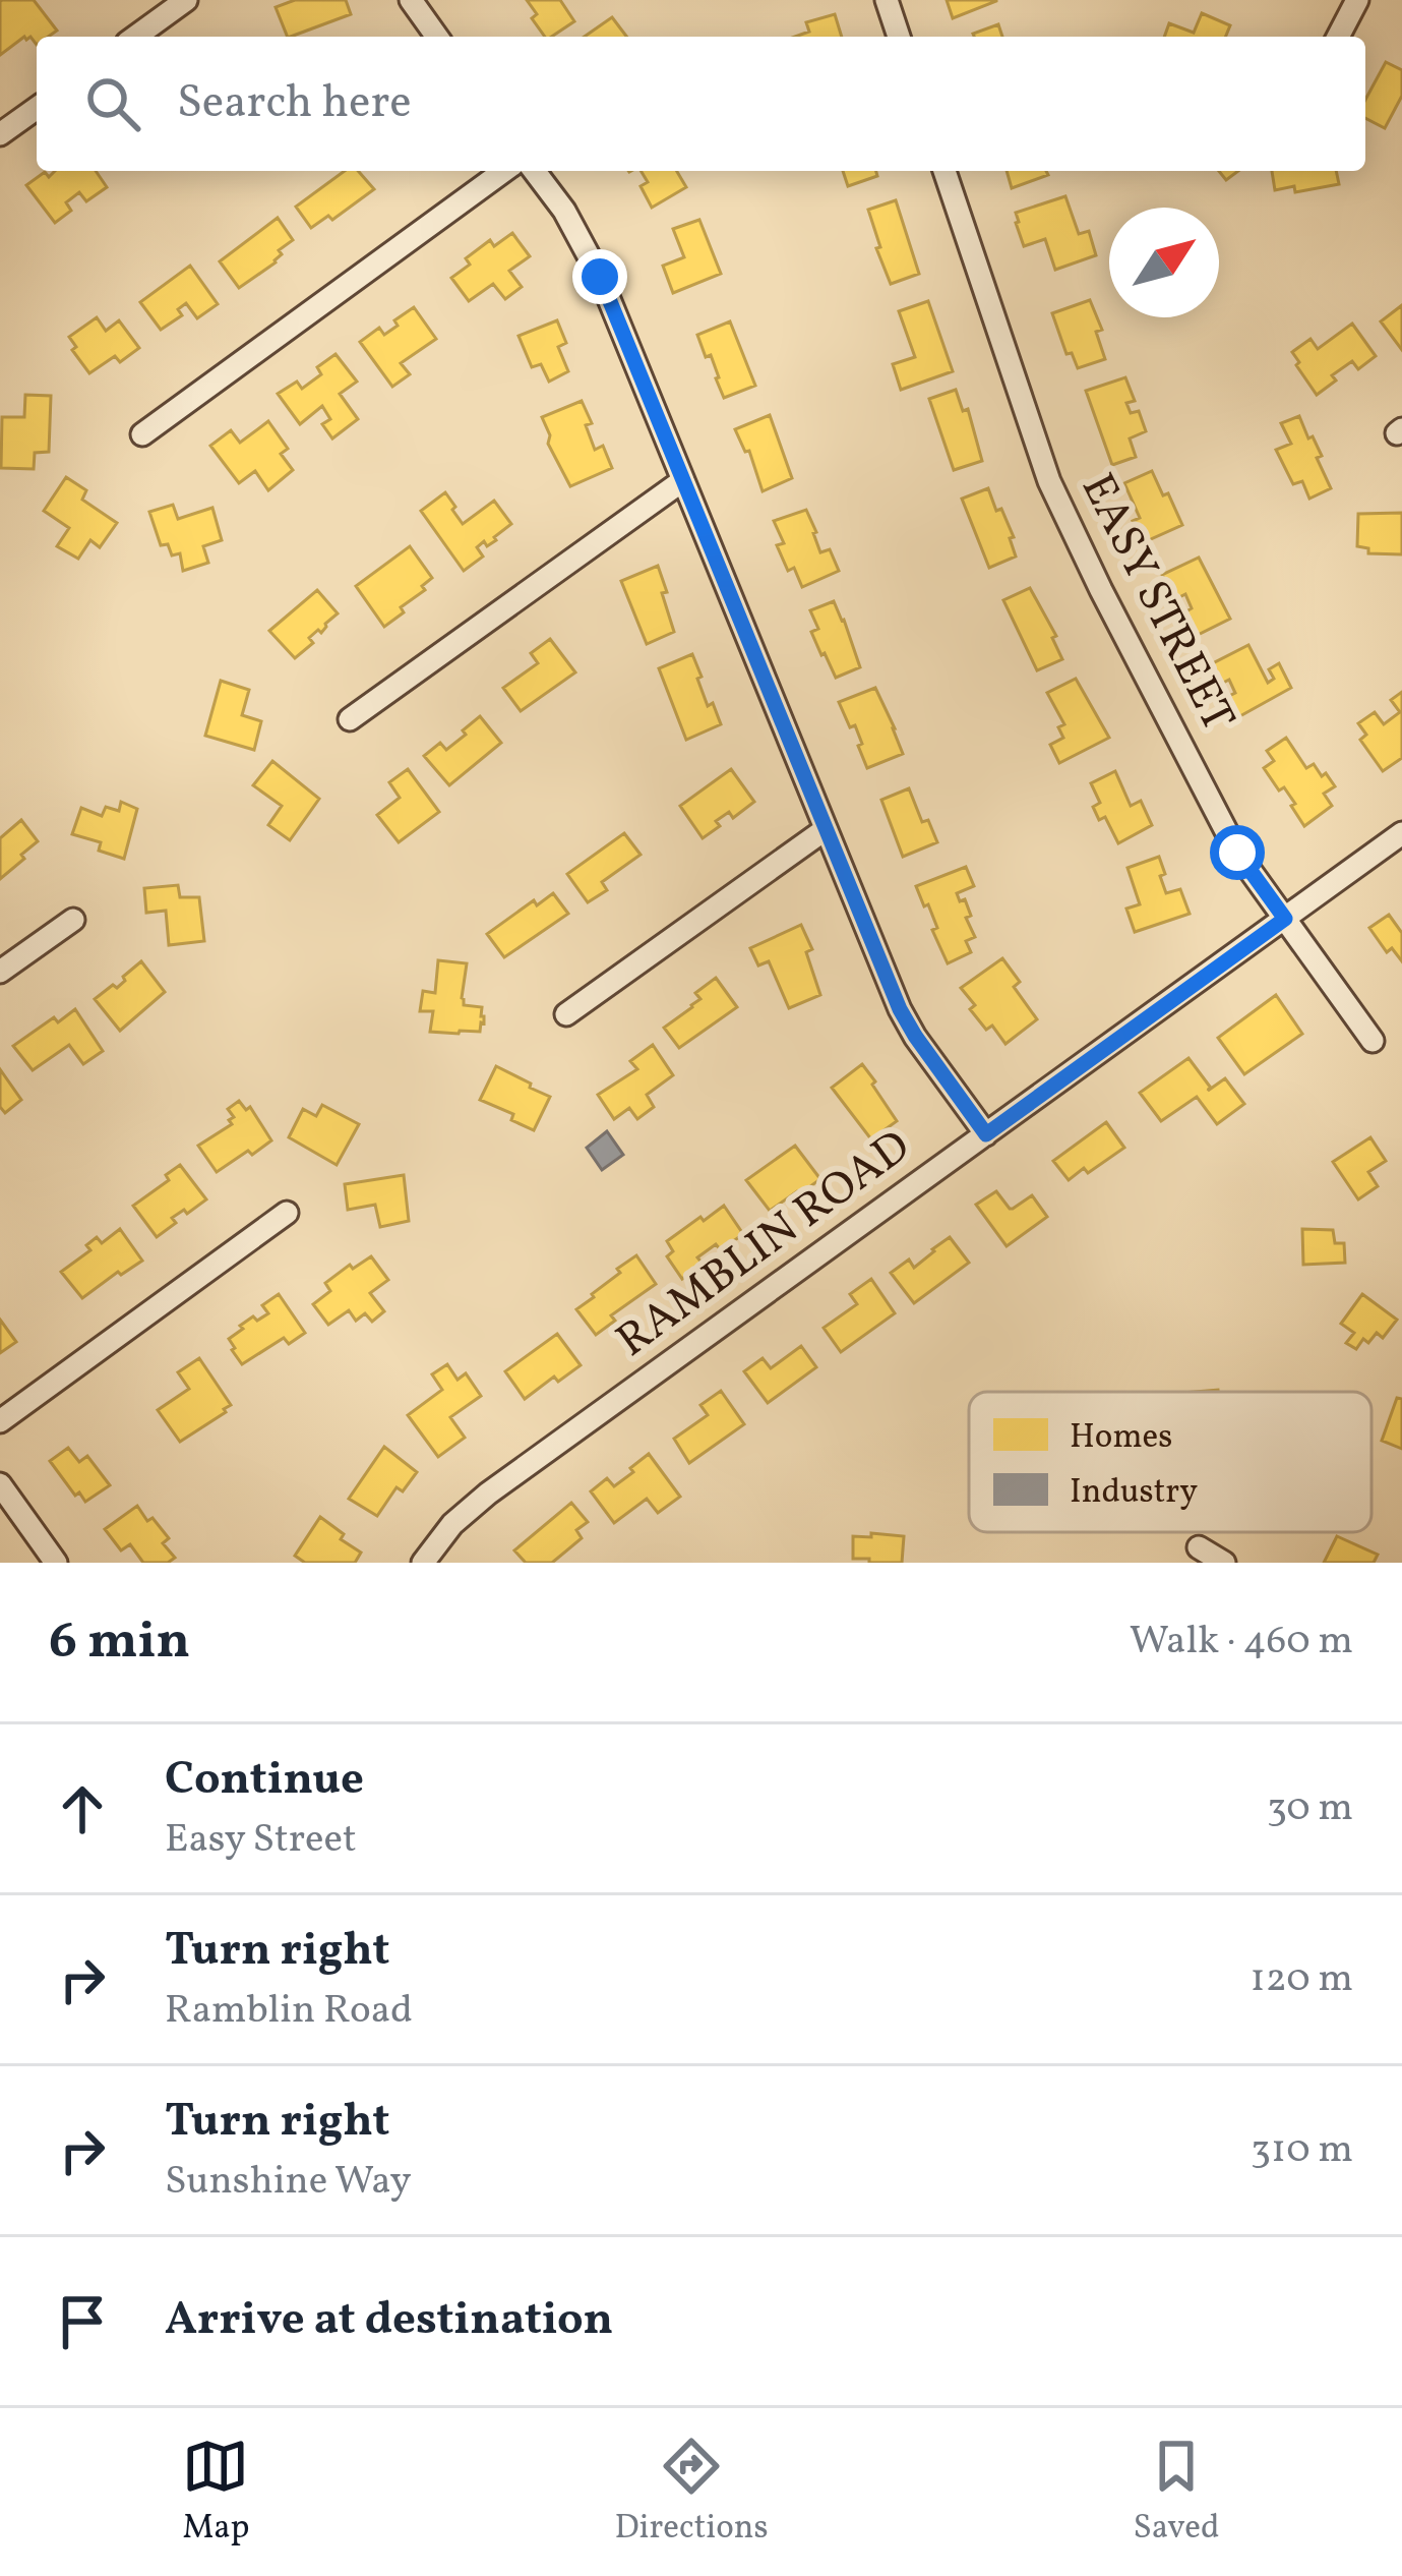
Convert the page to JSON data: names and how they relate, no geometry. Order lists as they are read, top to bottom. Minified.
{"streets":{"street":["EASY STREET","RAMBLIN ROAD"]},"crossings":[["EASY STREET","RAMBLIN ROAD"]],"legend":["Homes","Industry"],"north":"top right","page":{"search":"Search here","heading":["6 min","Walk · 460 m"],"list":[["Continue","Easy Street","30 m"],["Turn right","Ramblin Road","120 m"],["Turn right","Sunshine Way","310 m"],"Arrive at destination"],"nav":["Map","Directions","Saved"]}}
